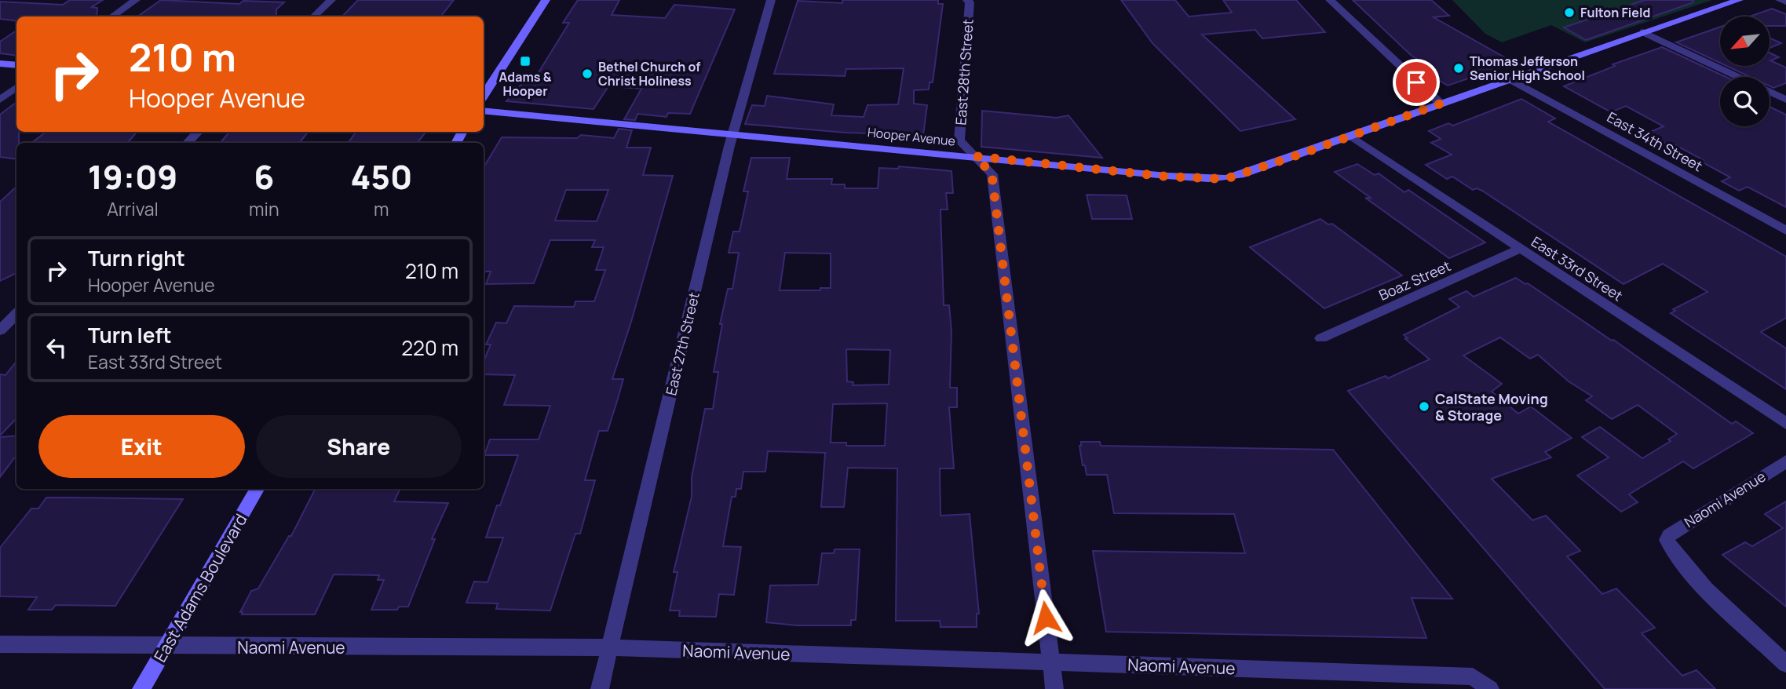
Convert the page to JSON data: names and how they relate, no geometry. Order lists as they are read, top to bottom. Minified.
{"streets":{"street":["East 28th Street","Hooper Avenue","East 34th Street","East 33rd Street","Boaz Street","East 27th Street","Naomi Avenue","East Adams Boulevard"]},"crossings":[["East 28th Street","Hooper Avenue"],["East 28th Street","Naomi Avenue"],["Hooper Avenue","East 34th Street"],["Hooper Avenue","East 33rd Street"],["Hooper Avenue","East 27th Street"],["East 33rd Street","Boaz Street"],["East 27th Street","Naomi Avenue"],["Naomi Avenue","East Adams Boulevard"]],"places":{"other":["Fulton Field","Thomas Jefferson Senior High School","Bethel Church of Christ Holiness","CalState Moving & Storage"],"transit":["Adams & Hooper"]},"north":"bottom left","page":{"turn":["210 m","Hooper Avenue"],"eta":["19:09","Arrival","6","min","450","m"],"list":[{"name":"Turn right","note":"Hooper Avenue","value":"210 m"},{"name":"Turn left","note":"East 33rd Street","value":"220 m"}],"buttons":["Exit","Share"]}}
